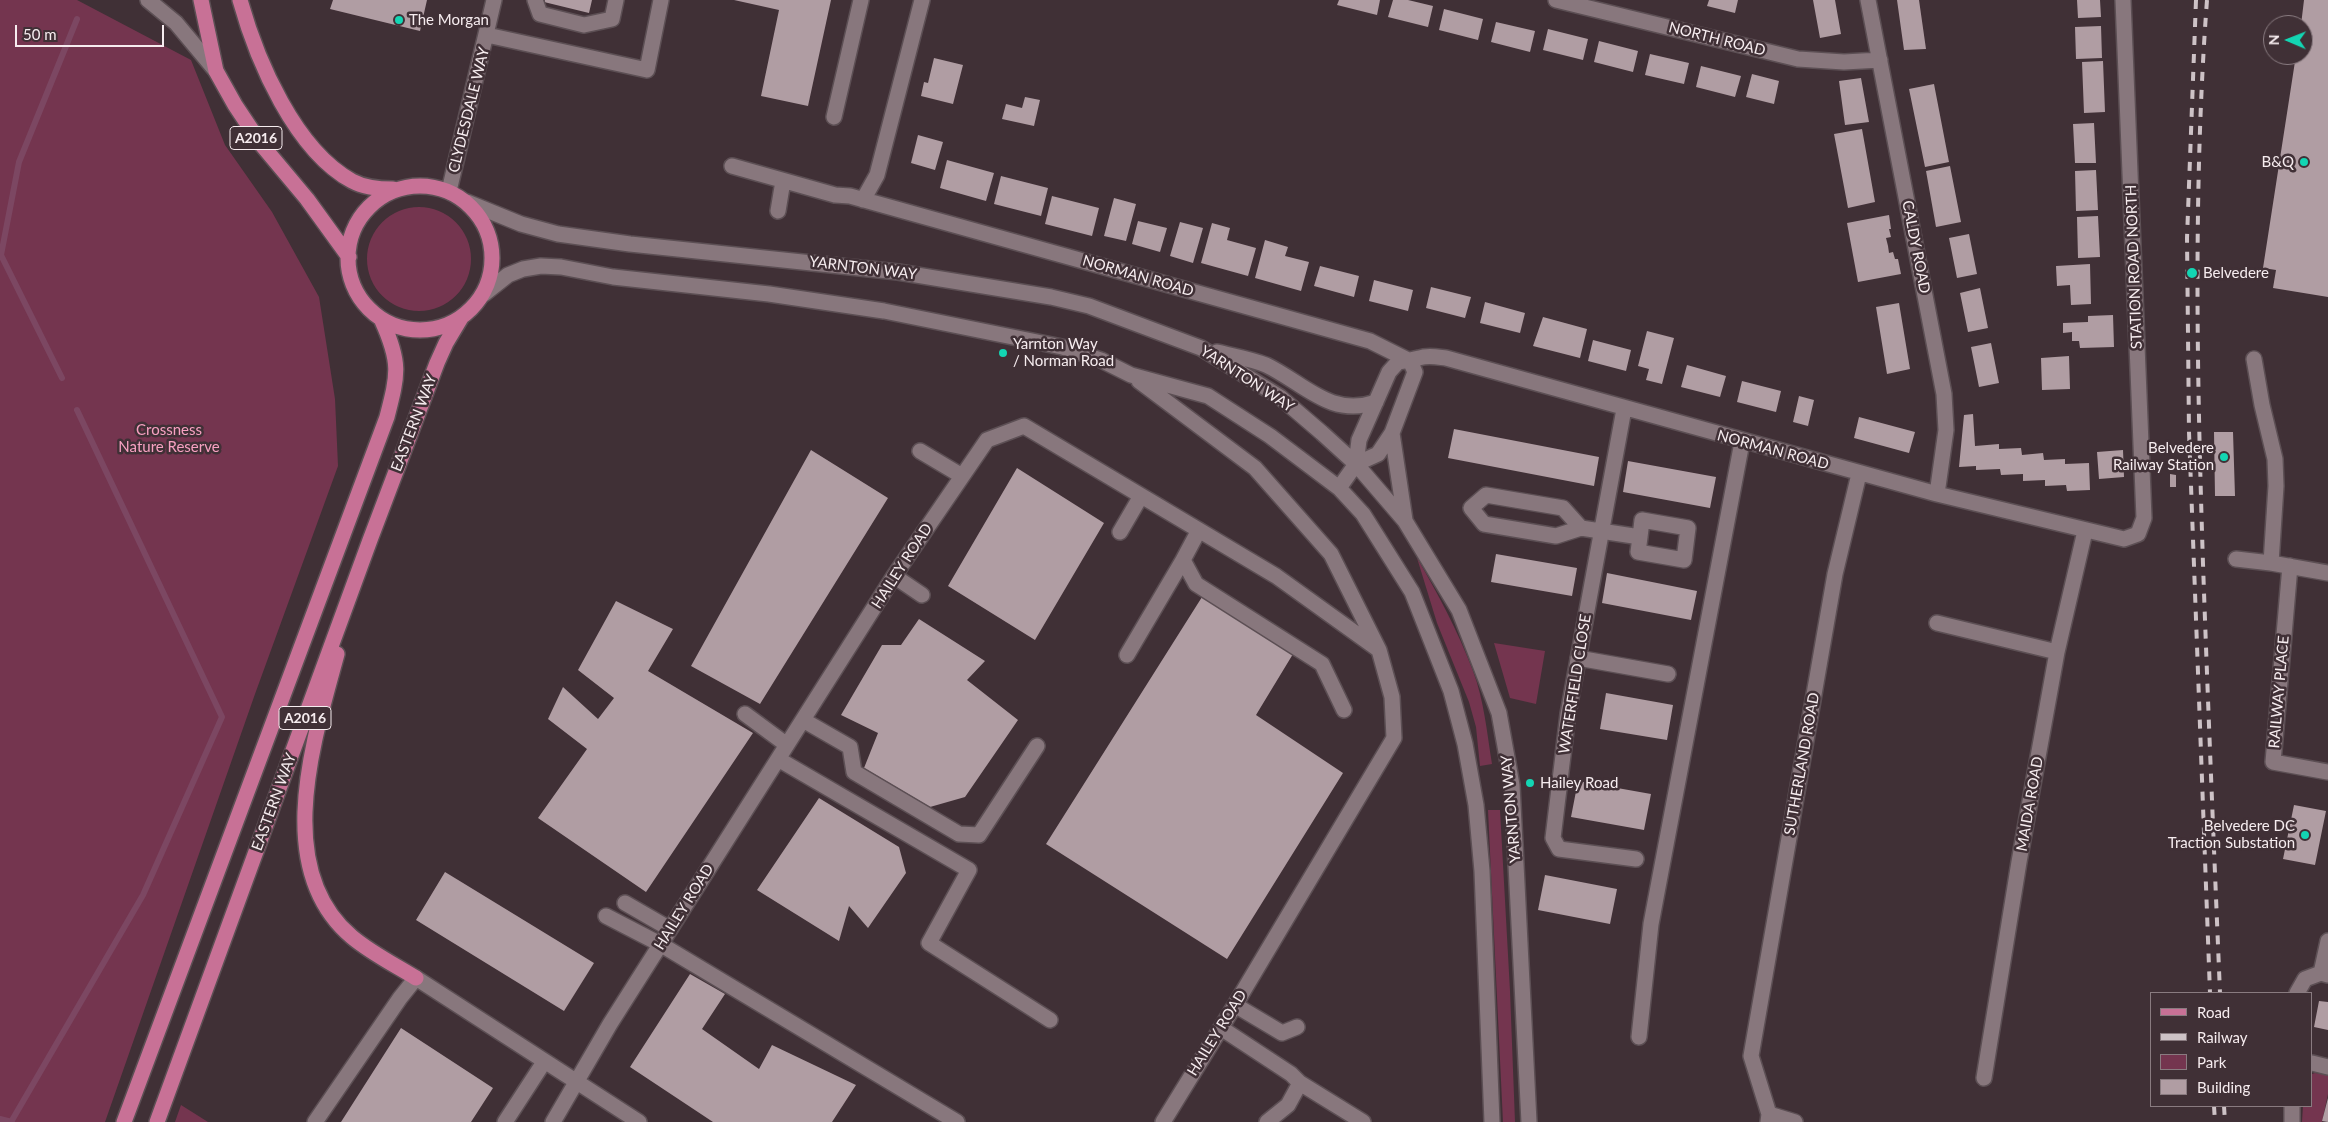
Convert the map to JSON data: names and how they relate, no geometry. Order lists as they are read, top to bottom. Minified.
{"streets":{"main road":["A2016","EASTERN WAY"],"street":["NORTH ROAD","CLYDESDALE WAY","CALDY ROAD","STATION ROAD NORTH","YARNTON WAY","NORMAN ROAD","HAILEY ROAD","WATERFIELD CLOSE","RAILWAY PLACE","SUTHERLAND ROAD","MAIDA ROAD"]},"crossings":[["NORTH ROAD","CALDY ROAD"],["CLYDESDALE WAY","A2016"],["CLYDESDALE WAY","YARNTON WAY"],["CLYDESDALE WAY","EASTERN WAY"],["A2016","YARNTON WAY"],["A2016","EASTERN WAY"],["CALDY ROAD","NORMAN ROAD"],["STATION ROAD NORTH","NORMAN ROAD"],["YARNTON WAY","NORMAN ROAD"],["YARNTON WAY","EASTERN WAY"],["NORMAN ROAD","WATERFIELD CLOSE"],["NORMAN ROAD","SUTHERLAND ROAD"],["NORMAN ROAD","MAIDA ROAD"]],"parks":["Crossness Nature Reserve"],"places":["The Morgan","B&Q","Belvedere","Yarnton Way / Norman Road","Belvedere Railway Station","Hailey Road","Belvedere DC Traction Substation"],"legend":["Road","Railway","Park","Building"],"scale_bar":"50 m","north":"left"}
